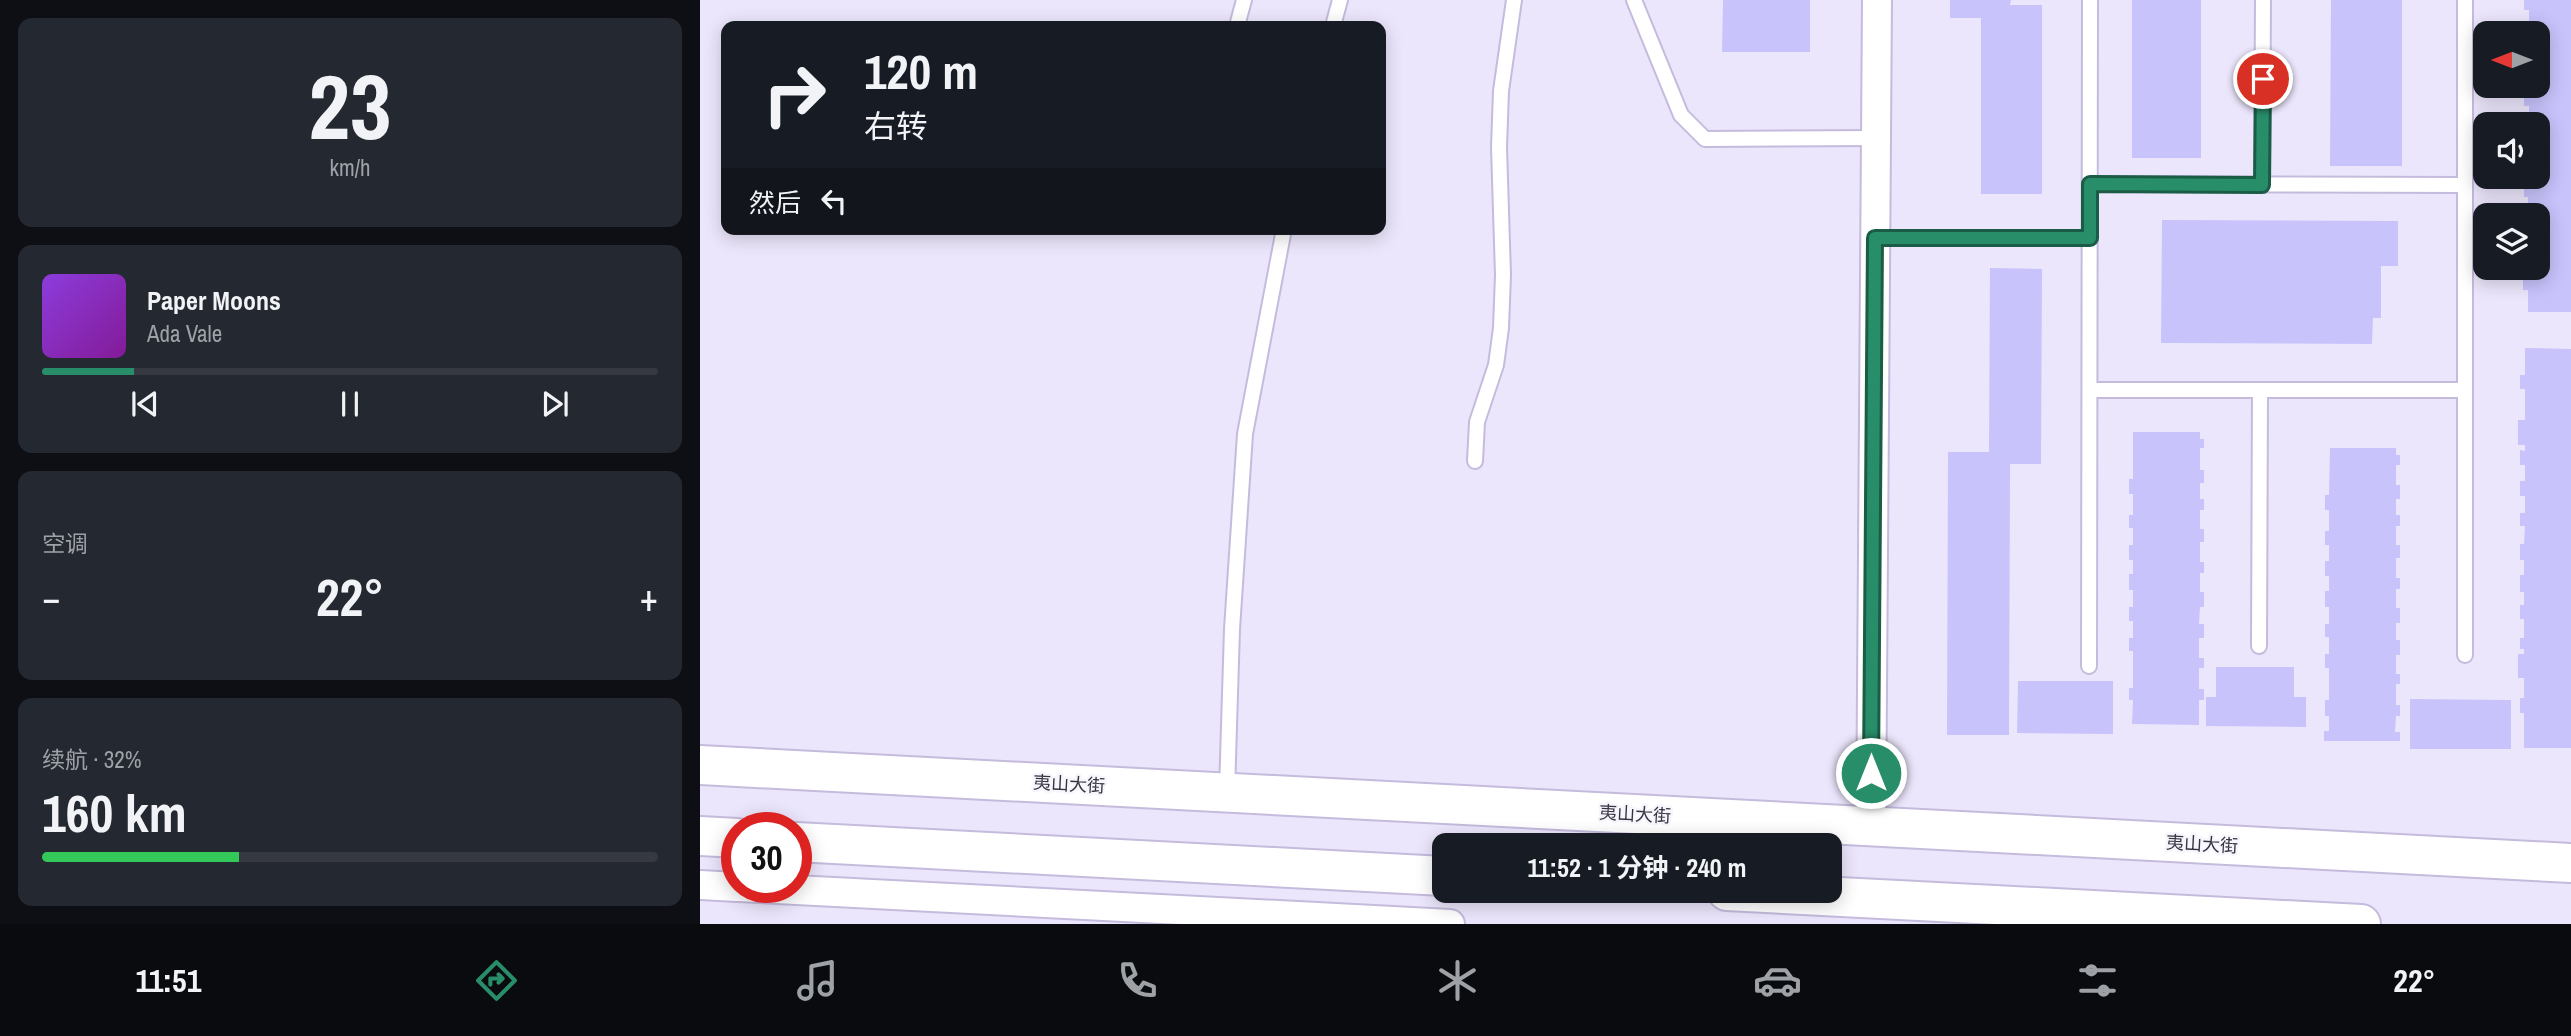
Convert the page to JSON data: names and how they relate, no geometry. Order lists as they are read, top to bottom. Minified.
{"streets":{"main road":["夷山大街"]},"north":"left","page":{"tile":[["23","km/h"],"空调",["续航 · 32%","160 km"]],"turn":["120 m","右转"],"then":"然后","song":["Paper Moons","Ada Vale"],"heat":["−","22°","+"],"limit":"30","trip":"11:52 · 1 分钟 · 240 m","tabs":["11:51","22°"]}}
